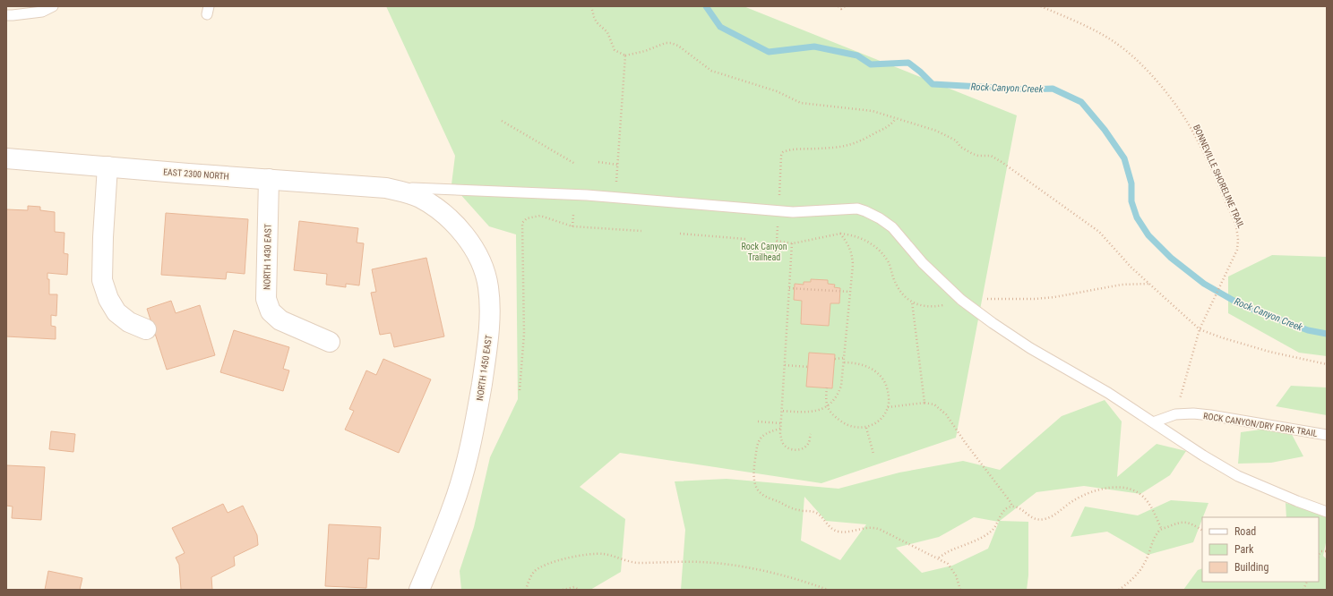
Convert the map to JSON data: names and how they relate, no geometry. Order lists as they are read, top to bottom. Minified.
{"streets":{"street":["EAST 2300 NORTH","NORTH 1430 EAST","NORTH 1450 EAST"],"lane":["ROCK CANYON/DRY FORK TRAIL"],"path":["BONNEVILLE SHORELINE TRAIL"]},"crossings":[["EAST 2300 NORTH","NORTH 1430 EAST"],["EAST 2300 NORTH","NORTH 1450 EAST"],["BONNEVILLE SHORELINE TRAIL","ROCK CANYON/DRY FORK TRAIL"]],"water":["Rock Canyon Creek"],"parks":["Rock Canyon Trailhead"],"legend":["Road","Park","Building"]}
